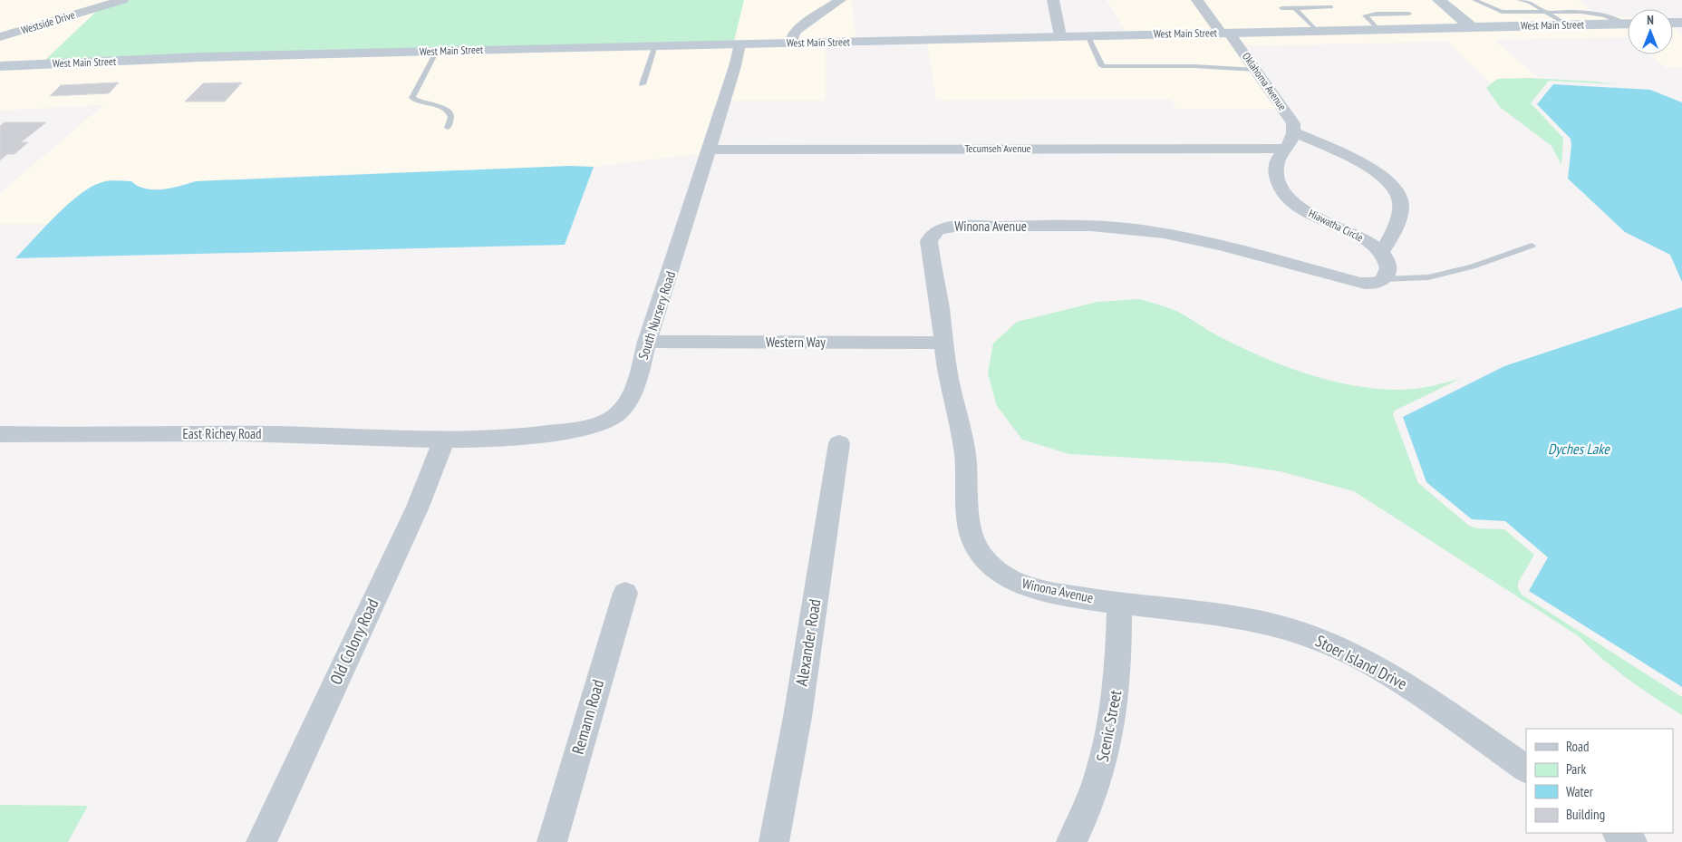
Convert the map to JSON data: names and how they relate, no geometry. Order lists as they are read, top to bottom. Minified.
{"streets":{"main road":["West Main Street"],"street":["Westside Drive","Oklahoma Avenue","Tecumseh Avenue","Hiawatha Circle","Winona Avenue","South Nursery Road","Western Way","East Richey Road","Old Colony Road","Alexander Road","Stoer Island Drive","Remann Road","Scenic Street"]},"crossings":[["West Main Street","Oklahoma Avenue"],["West Main Street","South Nursery Road"],["Oklahoma Avenue","Hiawatha Circle"],["Tecumseh Avenue","Hiawatha Circle"],["Tecumseh Avenue","South Nursery Road"],["Winona Avenue","Western Way"],["Winona Avenue","Stoer Island Drive"],["Winona Avenue","Scenic Street"],["South Nursery Road","Western Way"],["South Nursery Road","East Richey Road"],["South Nursery Road","Old Colony Road"],["East Richey Road","Old Colony Road"],["Stoer Island Drive","Scenic Street"]],"water":["Dyches Lake"],"legend":["Road","Park","Water","Building"],"north":"top"}
